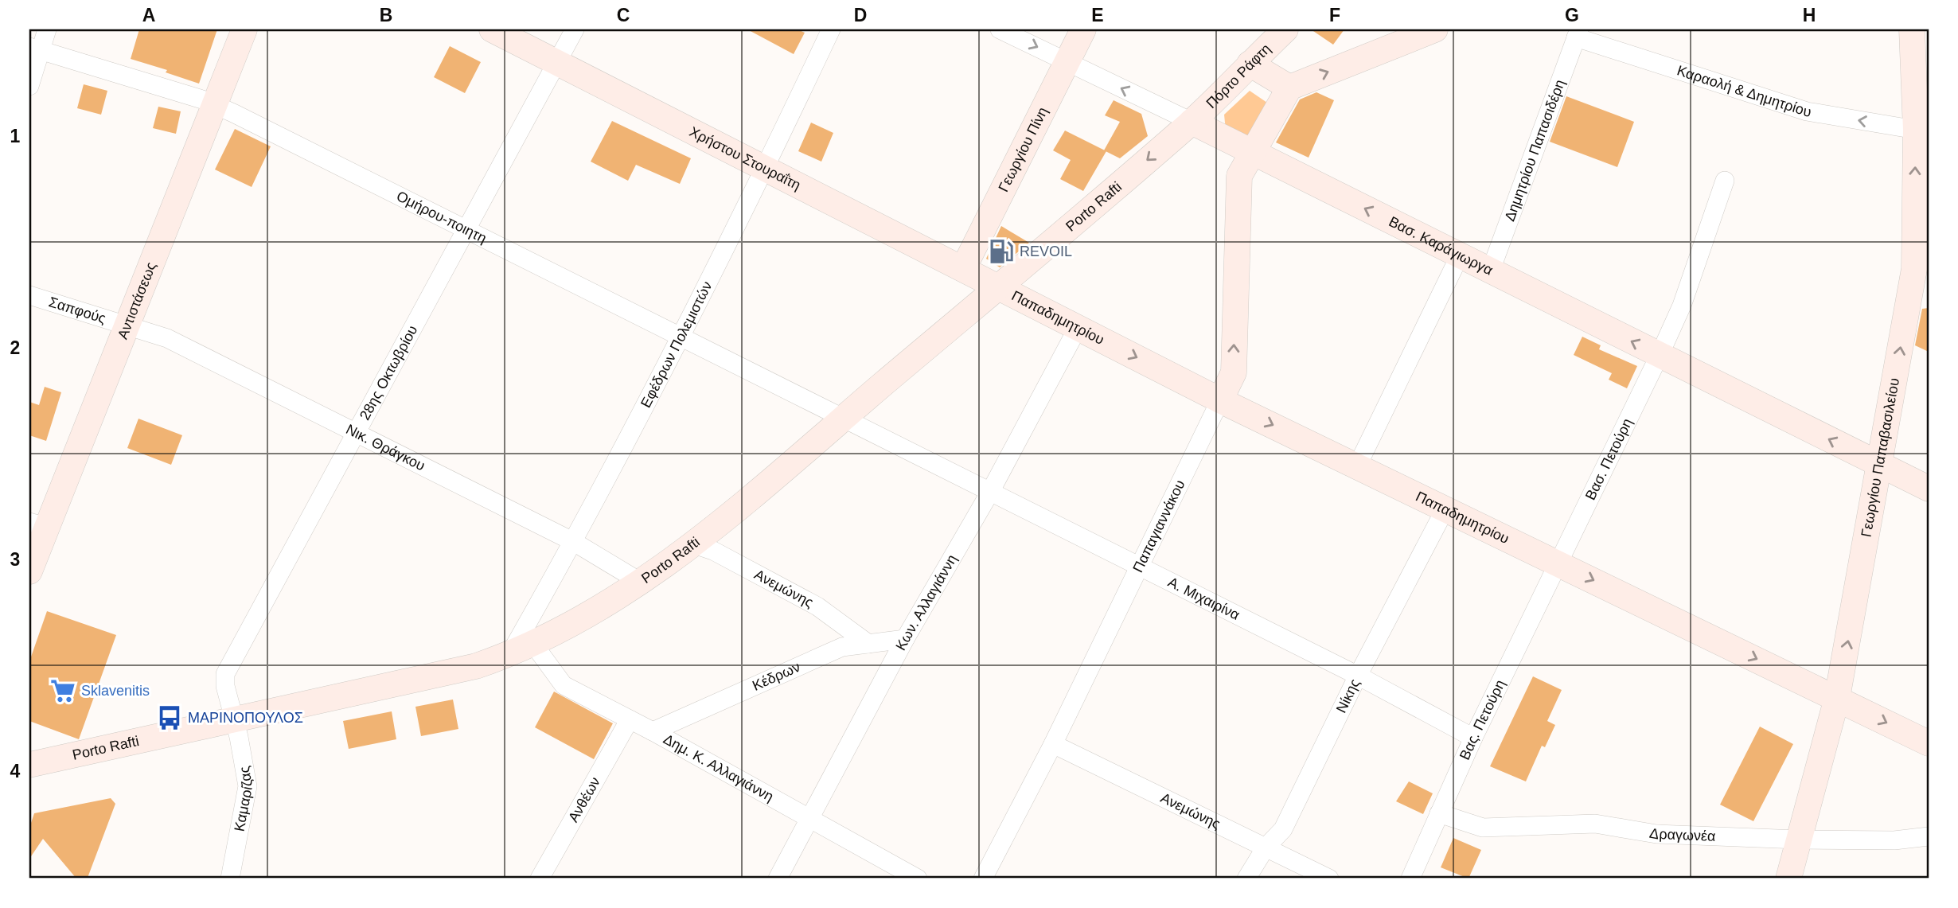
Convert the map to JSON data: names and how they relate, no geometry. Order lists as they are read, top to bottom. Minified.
{"streets":{"main road":["Πόρτο Ράφτη","Γεωργίου Πίνη","Χρήστου Στουραΐτη","Porto Rafti","Βασ. Καράγιωργα","Αντιστάσεως","Παπαδημητρίου","Γεωργίου Παπαβασιλείου","Παπαγιαννάκου"],"street":["Καραολή & Δημητρίου","Δημητρίου Παπασιδέρη","Ομήρου-ποιητη","Σαπφούς","Εφέδρων Πολεμιστών","28ης Οκτωβρίου","Νικ. Θράγκου","Βασ. Πετούρη","Ανεμώνης","Α. Μιχαιρίνα","Κων. Αλλαγιάννη","Κέδρων","Νίκης","Βας. Πετούρη","Δημ. Κ. Αλλαγιάννη","Καμαρίζας","Ανθέων","Δραγωνέα"]},"crossings":[["Πόρτο Ράφτη","Porto Rafti"],["Πόρτο Ράφτη","Βασ. Καράγιωργα"],["Καραολή & Δημητρίου","Δημητρίου Παπασιδέρη"],["Καραολή & Δημητρίου","Γεωργίου Παπαβασιλείου"],["Γεωργίου Πίνη","Χρήστου Στουραΐτη"],["Γεωργίου Πίνη","Βασ. Καράγιωργα"],["Δημητρίου Παπασιδέρη","Βασ. Καράγιωργα"],["Χρήστου Στουραΐτη","Porto Rafti"],["Χρήστου Στουραΐτη","Παπαδημητρίου"],["Χρήστου Στουραΐτη","Εφέδρων Πολεμιστών"],["Χρήστου Στουραΐτη","28ης Οκτωβρίου"],["Porto Rafti","Ομήρου-ποιητη"],["Porto Rafti","Βασ. Καράγιωργα"],["Porto Rafti","Παπαδημητρίου"],["Porto Rafti","Εφέδρων Πολεμιστών"],["Porto Rafti","28ης Οκτωβρίου"],["Porto Rafti","Νικ. Θράγκου"],["Porto Rafti","Ανεμώνης"],["Porto Rafti","Α. Μιχαιρίνα"],["Porto Rafti","Δημ. Κ. Αλλαγιάννη"],["Porto Rafti","Καμαρίζας"],["Ομήρου-ποιητη","Αντιστάσεως"],["Ομήρου-ποιητη","Εφέδρων Πολεμιστών"],["Ομήρου-ποιητη","28ης Οκτωβρίου"],["Ομήρου-ποιητη","Α. Μιχαιρίνα"],["Βασ. Καράγιωργα","Γεωργίου Παπαβασιλείου"],["Βασ. Καράγιωργα","Βασ. Πετούρη"],["Βασ. Καράγιωργα","Παπαγιαννάκου"],["Αντιστάσεως","Σαπφούς"],["Αντιστάσεως","Νικ. Θράγκου"],["Σαπφούς","Νικ. Θράγκου"],["Παπαδημητρίου","Γεωργίου Παπαβασιλείου"],["Παπαδημητρίου","Βασ. Πετούρη"],["Παπαδημητρίου","Παπαγιαννάκου"],["Παπαδημητρίου","Κων. Αλλαγιάννη"],["Παπαδημητρίου","Νίκης"],["Παπαδημητρίου","Βας. Πετούρη"],["Εφέδρων Πολεμιστών","Νικ. Θράγκου"],["28ης Οκτωβρίου","Νικ. Θράγκου"],["28ης Οκτωβρίου","Καμαρίζας"],["Γεωργίου Παπαβασιλείου","Δραγωνέα"],["Βασ. Πετούρη","Βας. Πετούρη"],["Παπαγιαννάκου","Ανεμώνης"],["Παπαγιαννάκου","Α. Μιχαιρίνα"],["Ανεμώνης","Κέδρων"],["Ανεμώνης","Νίκης"],["Α. Μιχαιρίνα","Κων. Αλλαγιάννη"],["Α. Μιχαιρίνα","Νίκης"],["Α. Μιχαιρίνα","Βας. Πετούρη"],["Κων. Αλλαγιάννη","Κέδρων"],["Κων. Αλλαγιάννη","Δημ. Κ. Αλλαγιάννη"],["Κέδρων","Δημ. Κ. Αλλαγιάννη"],["Βας. Πετούρη","Δραγωνέα"],["Δημ. Κ. Αλλαγιάννη","Ανθέων"]],"one_way":["Καραολή & Δημητρίου","Βασ. Καράγιωργα","Παπαδημητρίου","Γεωργίου Παπαβασιλείου"],"places":{"fuel station":["REVOIL"],"supermarket":["Sklavenitis"],"bus stop":["ΜΑΡΙΝΟΠΟΥΛΟΣ"]},"grid":{"columns":["A","B","C","D","E","F","G","H"],"rows":["1","2","3","4"]}}
